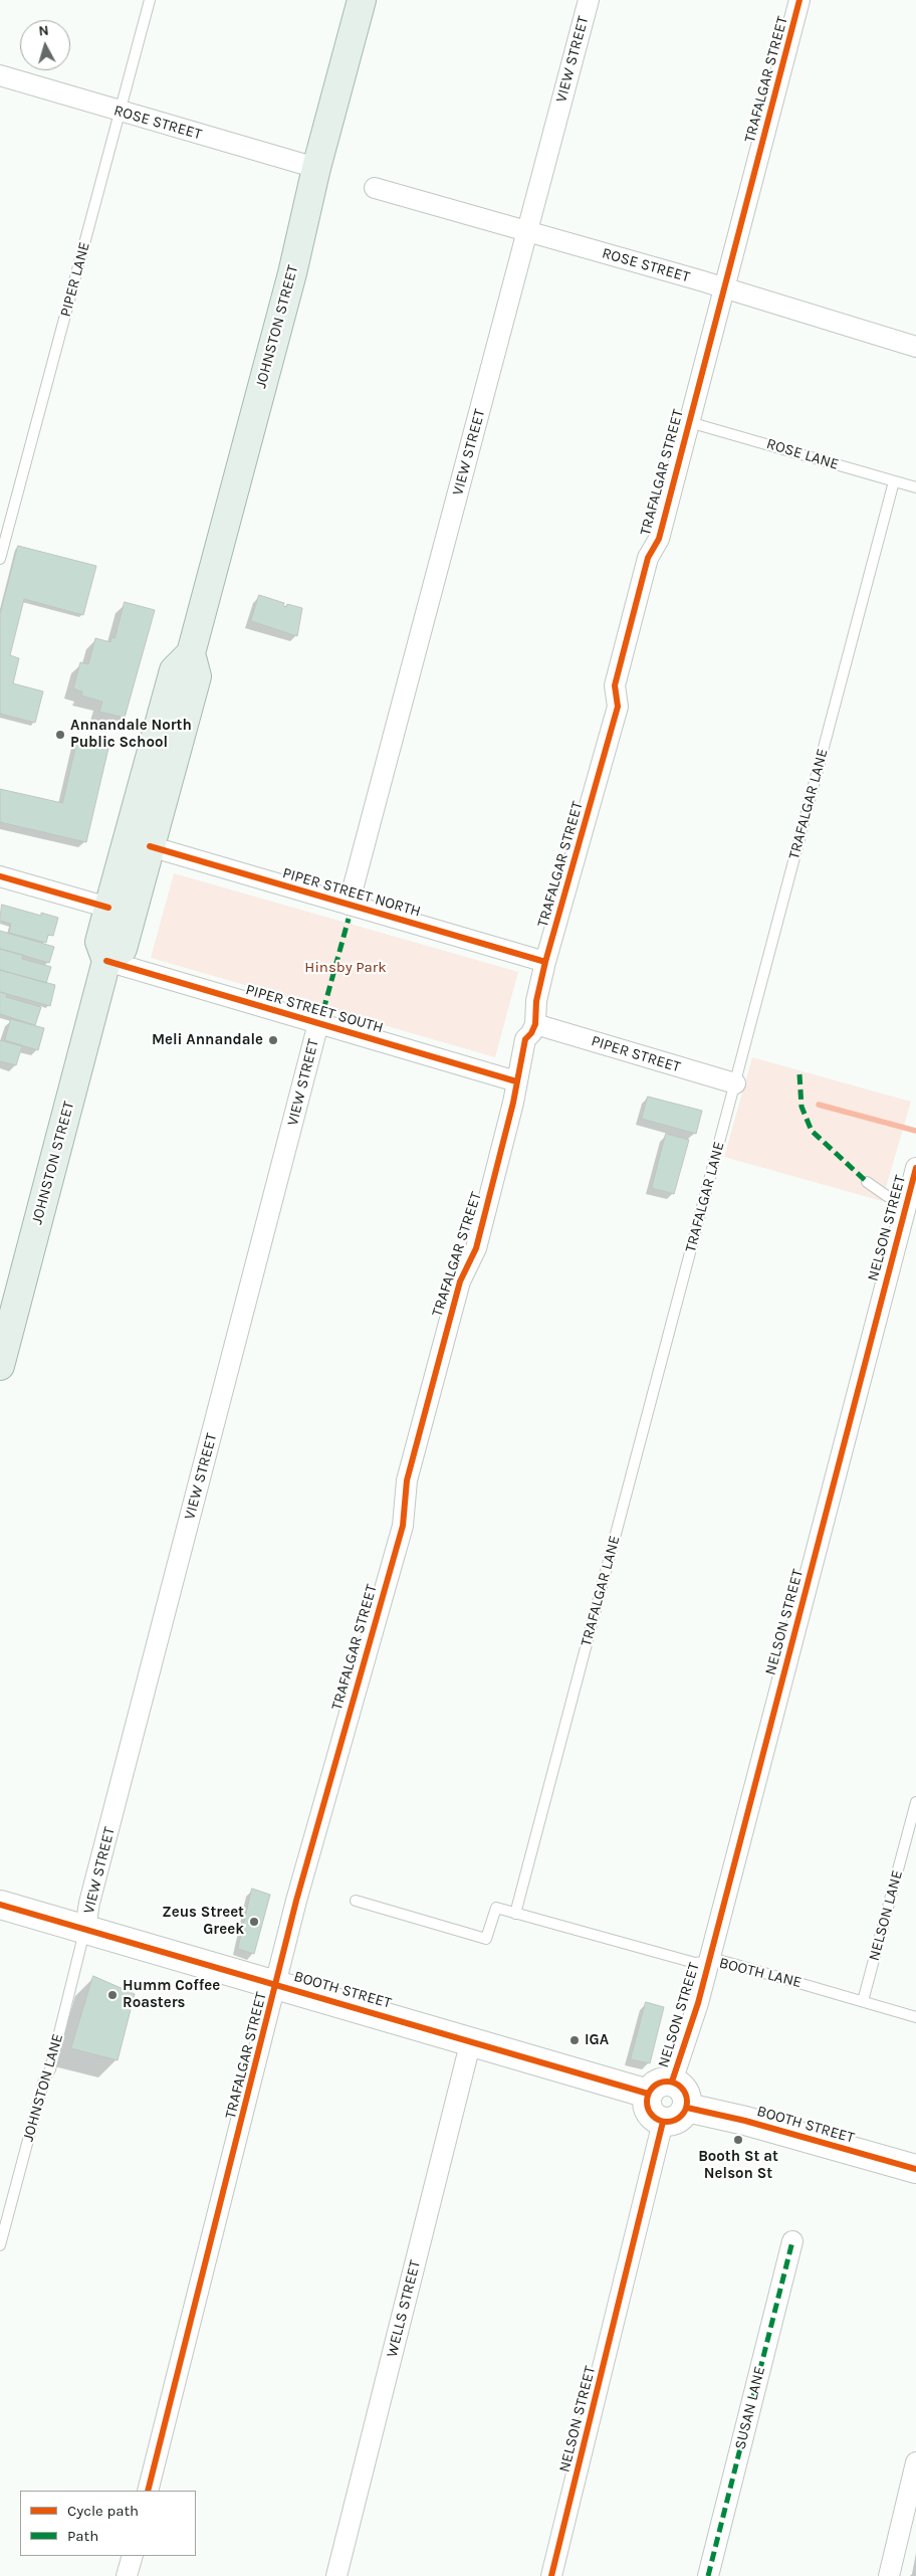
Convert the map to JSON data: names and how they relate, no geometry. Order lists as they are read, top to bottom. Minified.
{"streets":{"main road":["JOHNSTON STREET","BOOTH STREET"],"street":["VIEW STREET","TRAFALGAR STREET","ROSE STREET","PIPER STREET NORTH","PIPER STREET SOUTH","PIPER STREET","NELSON STREET","WELLS STREET","SUSAN LANE"],"lane":["PIPER LANE","ROSE LANE","TRAFALGAR LANE","NELSON LANE","BOOTH LANE","JOHNSTON LANE"]},"crossings":[["VIEW STREET","ROSE STREET"],["VIEW STREET","PIPER STREET NORTH"],["VIEW STREET","PIPER STREET SOUTH"],["VIEW STREET","BOOTH STREET"],["VIEW STREET","JOHNSTON LANE"],["TRAFALGAR STREET","ROSE STREET"],["TRAFALGAR STREET","ROSE LANE"],["TRAFALGAR STREET","PIPER STREET NORTH"],["TRAFALGAR STREET","PIPER STREET SOUTH"],["TRAFALGAR STREET","PIPER STREET"],["TRAFALGAR STREET","BOOTH STREET"],["ROSE STREET","PIPER LANE"],["ROSE STREET","JOHNSTON STREET"],["JOHNSTON STREET","PIPER STREET NORTH"],["JOHNSTON STREET","PIPER STREET SOUTH"],["ROSE LANE","TRAFALGAR LANE"],["TRAFALGAR LANE","PIPER STREET"],["TRAFALGAR LANE","BOOTH LANE"],["NELSON STREET","BOOTH LANE"],["NELSON STREET","BOOTH STREET"],["NELSON LANE","BOOTH LANE"],["BOOTH STREET","JOHNSTON LANE"],["BOOTH STREET","WELLS STREET"]],"parks":["Hinsby Park"],"places":["Annandale North Public School","Meli Annandale","Zeus Street Greek","Humm Coffee Roasters","IGA","Booth St at Nelson St"],"legend":["Cycle path","Path"],"north":"top"}
